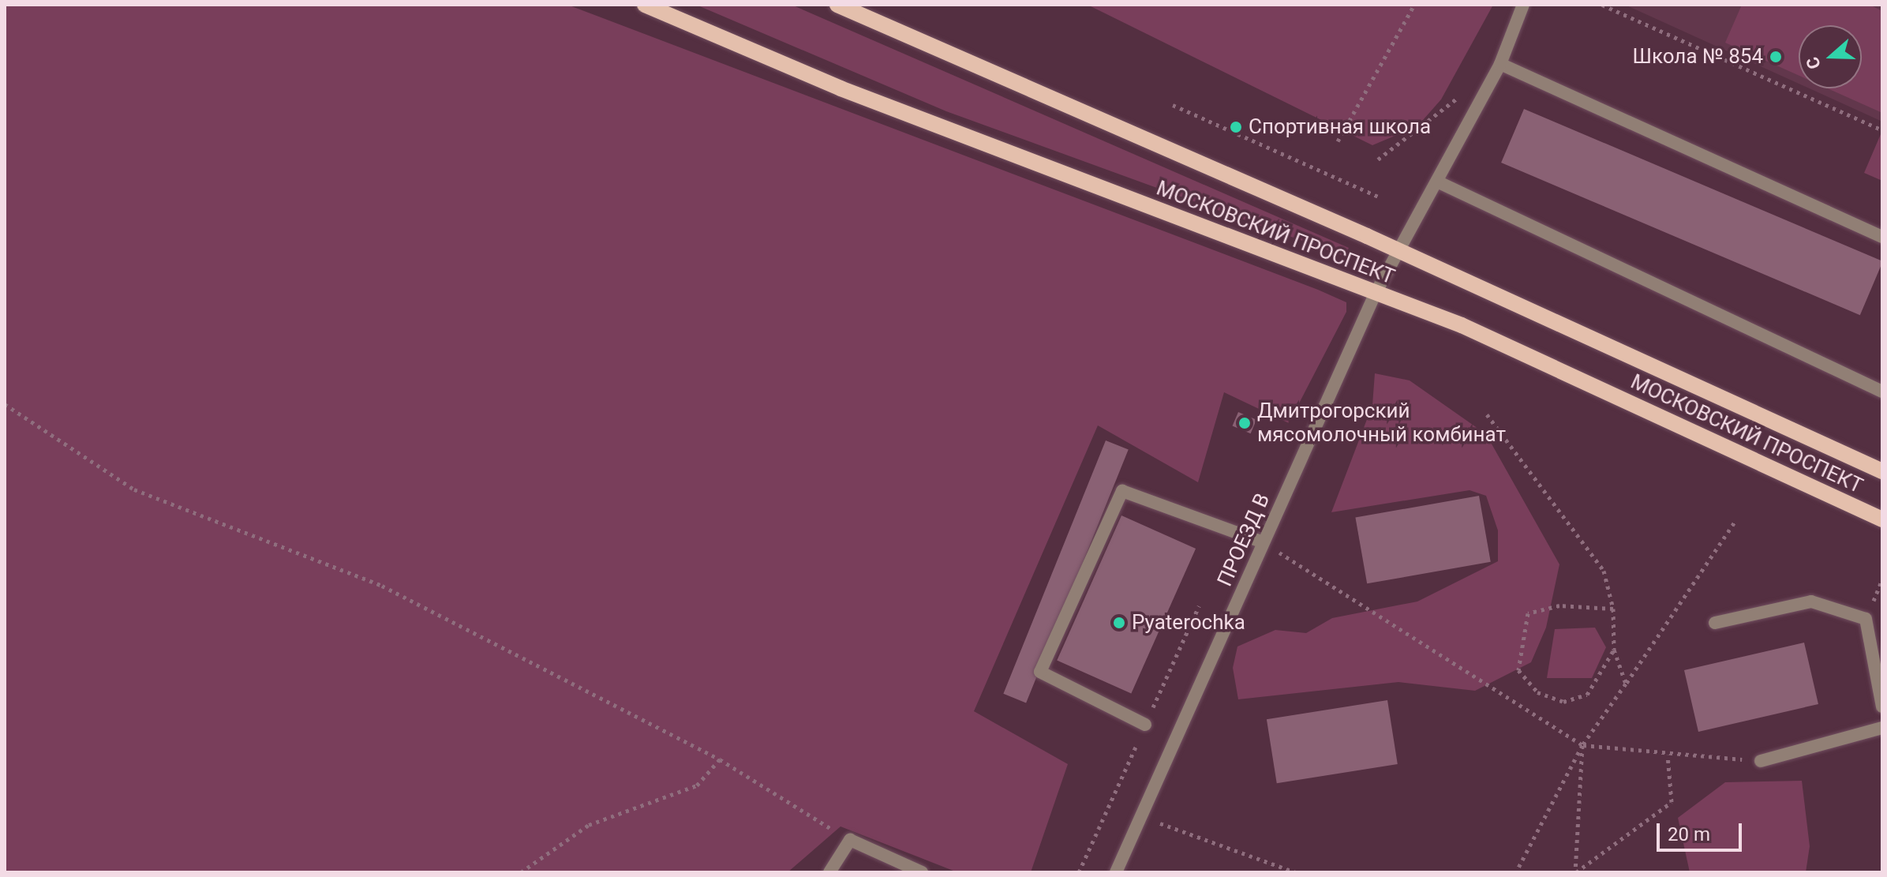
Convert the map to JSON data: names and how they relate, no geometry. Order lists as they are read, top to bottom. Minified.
{"streets":{"main road":["МОСКОВСКИЙ ПРОСПЕКТ"],"lane":["ПРОЕЗД B"]},"crossings":[["МОСКОВСКИЙ ПРОСПЕКТ","ПРОЕЗД B"]],"places":["Школа № 854","Спортивная школа","Дмитрогорский мясомолочный комбинат","Pyaterochka"],"scale_bar":"20 m","north":"left"}
